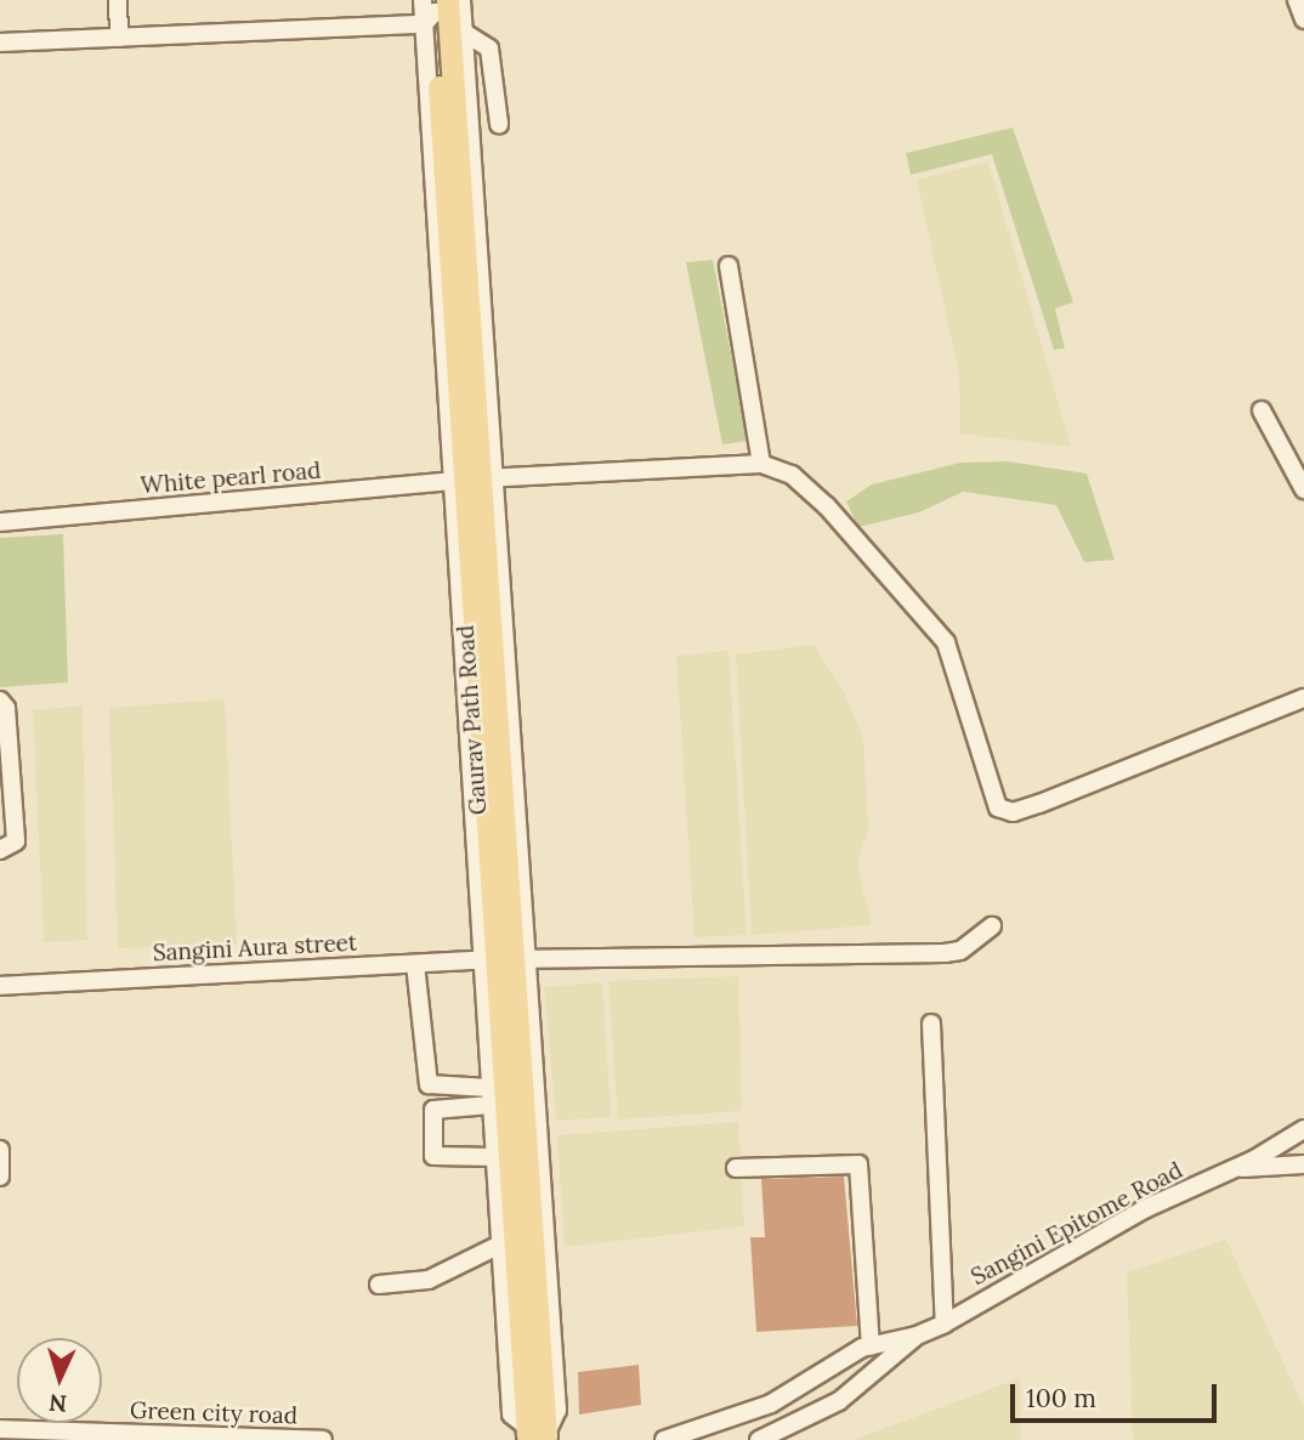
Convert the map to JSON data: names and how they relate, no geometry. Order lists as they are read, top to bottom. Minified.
{"streets":{"main road":["Gaurav Path Road"],"street":["White pearl road","Sangini Aura street","Sangini Epitome Road","Green city road"]},"crossings":[["White pearl road","Gaurav Path Road"],["Gaurav Path Road","Sangini Aura street"]],"scale_bar":"100 m","north":"bottom"}
